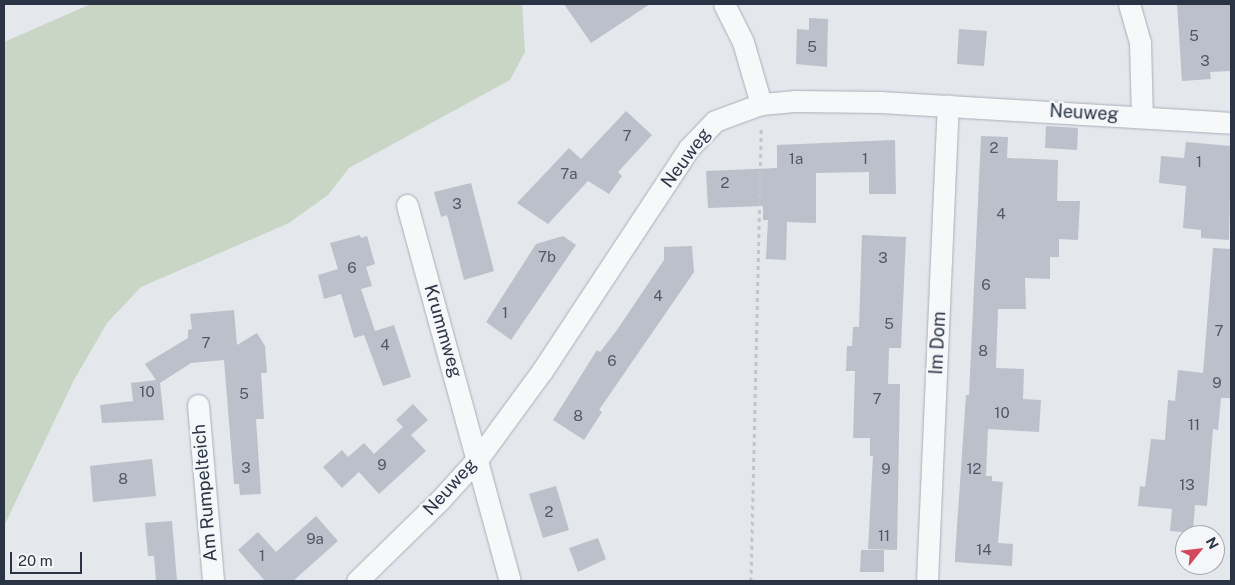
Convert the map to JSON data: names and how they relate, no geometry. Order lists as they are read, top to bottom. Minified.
{"streets":{"street":["Neuweg","Krummweg","Im Dom","Am Rumpelteich"]},"crossings":[["Neuweg","Krummweg"],["Neuweg","Im Dom"]],"house_numbers":["5","5","3","7","2","1a","1","1","7a","2","3","4","7b","3","6","6","4","1","5","7","7","4","8","6","9","10","5","7","10","8","11","9","3","9","12","8","13","2","11","9a","14","1"],"scale_bar":"20 m","north":"top right"}
